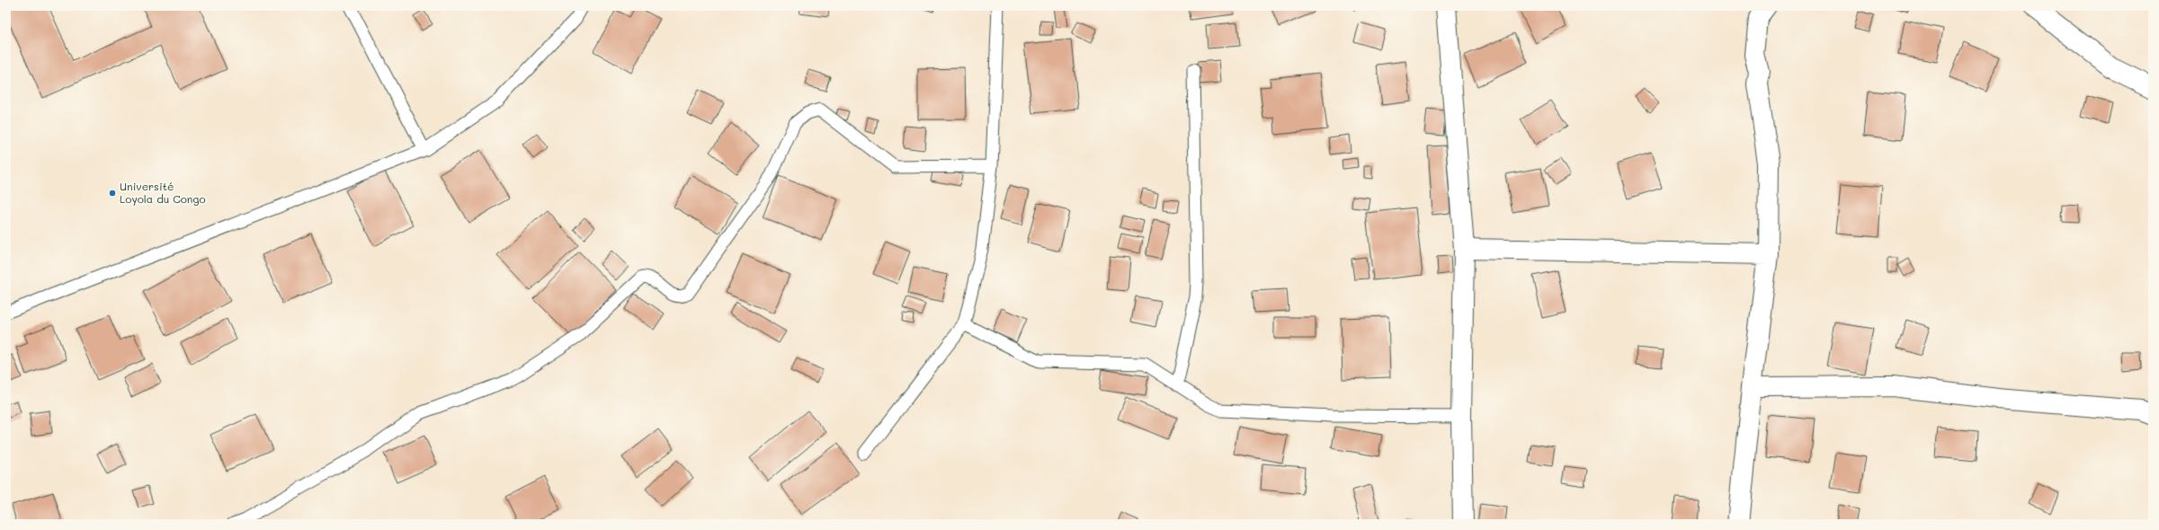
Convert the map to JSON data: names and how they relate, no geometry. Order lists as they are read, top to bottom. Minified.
{"places":["Université Loyola du Congo"]}
